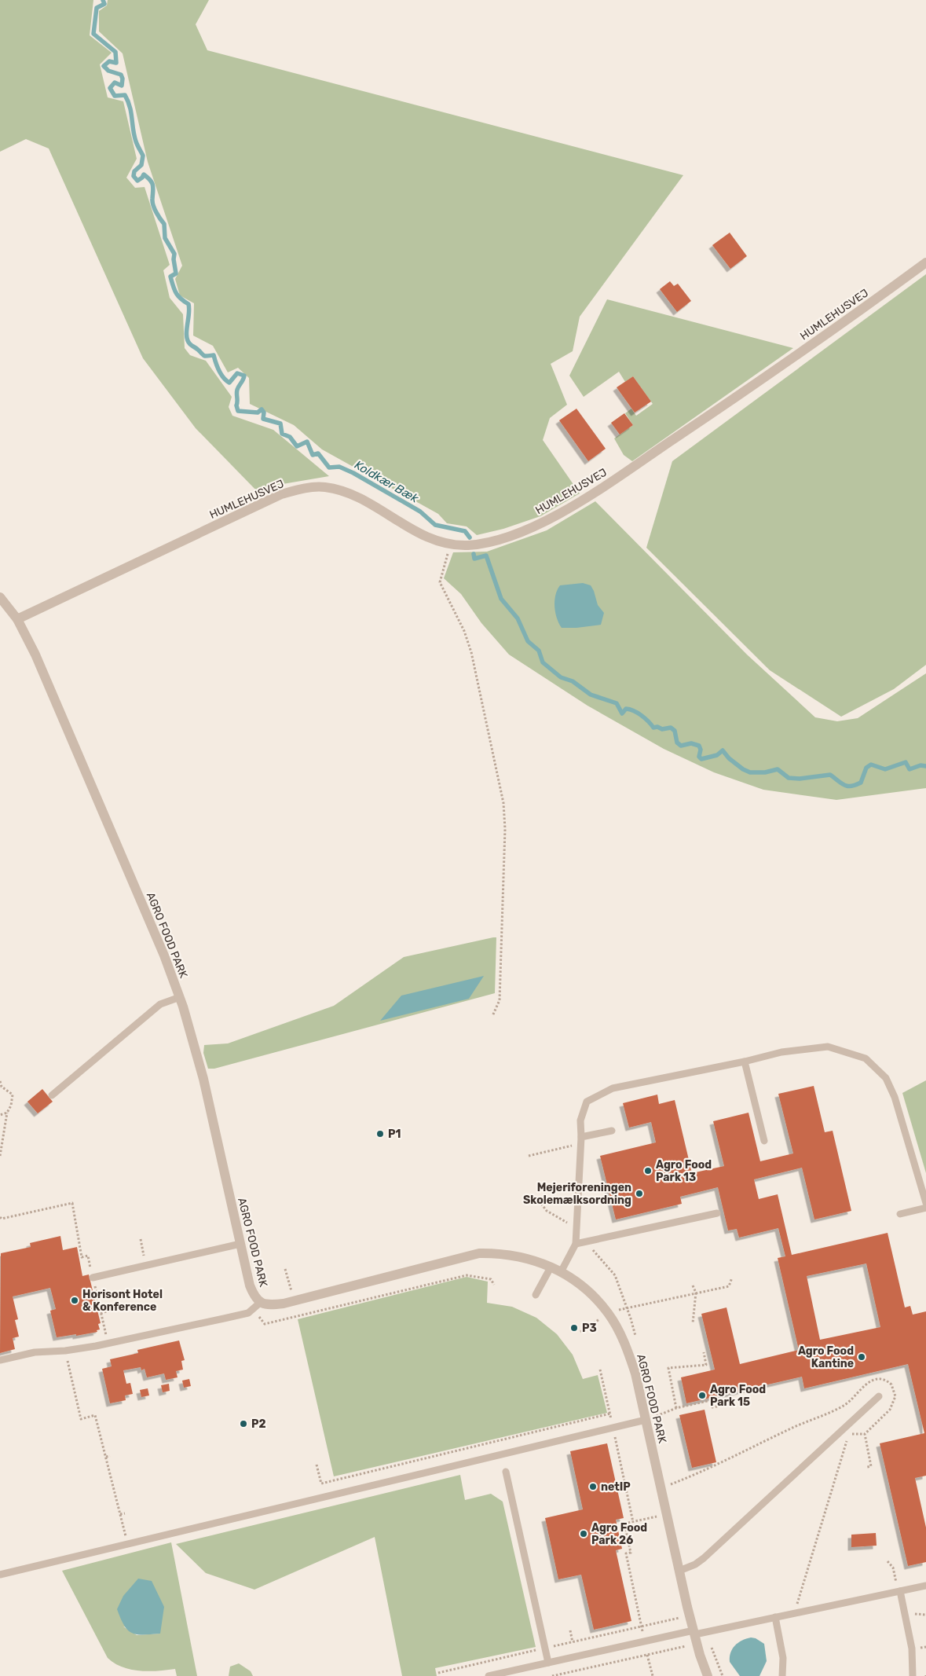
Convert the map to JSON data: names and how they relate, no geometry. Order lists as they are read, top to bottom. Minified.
{"streets":{"street":["HUMLEHUSVEJ","AGRO FOOD PARK"]},"crossings":[["HUMLEHUSVEJ","AGRO FOOD PARK"]],"water":["Koldkær Bæk"],"places":["P1","Agro Food Park 13","Mejeriforeningen Skolemælksordning","Horisont Hotel & Konference","P3","Agro Food Kantine","Agro Food Park 15","P2","netIP","Agro Food Park 26"]}
